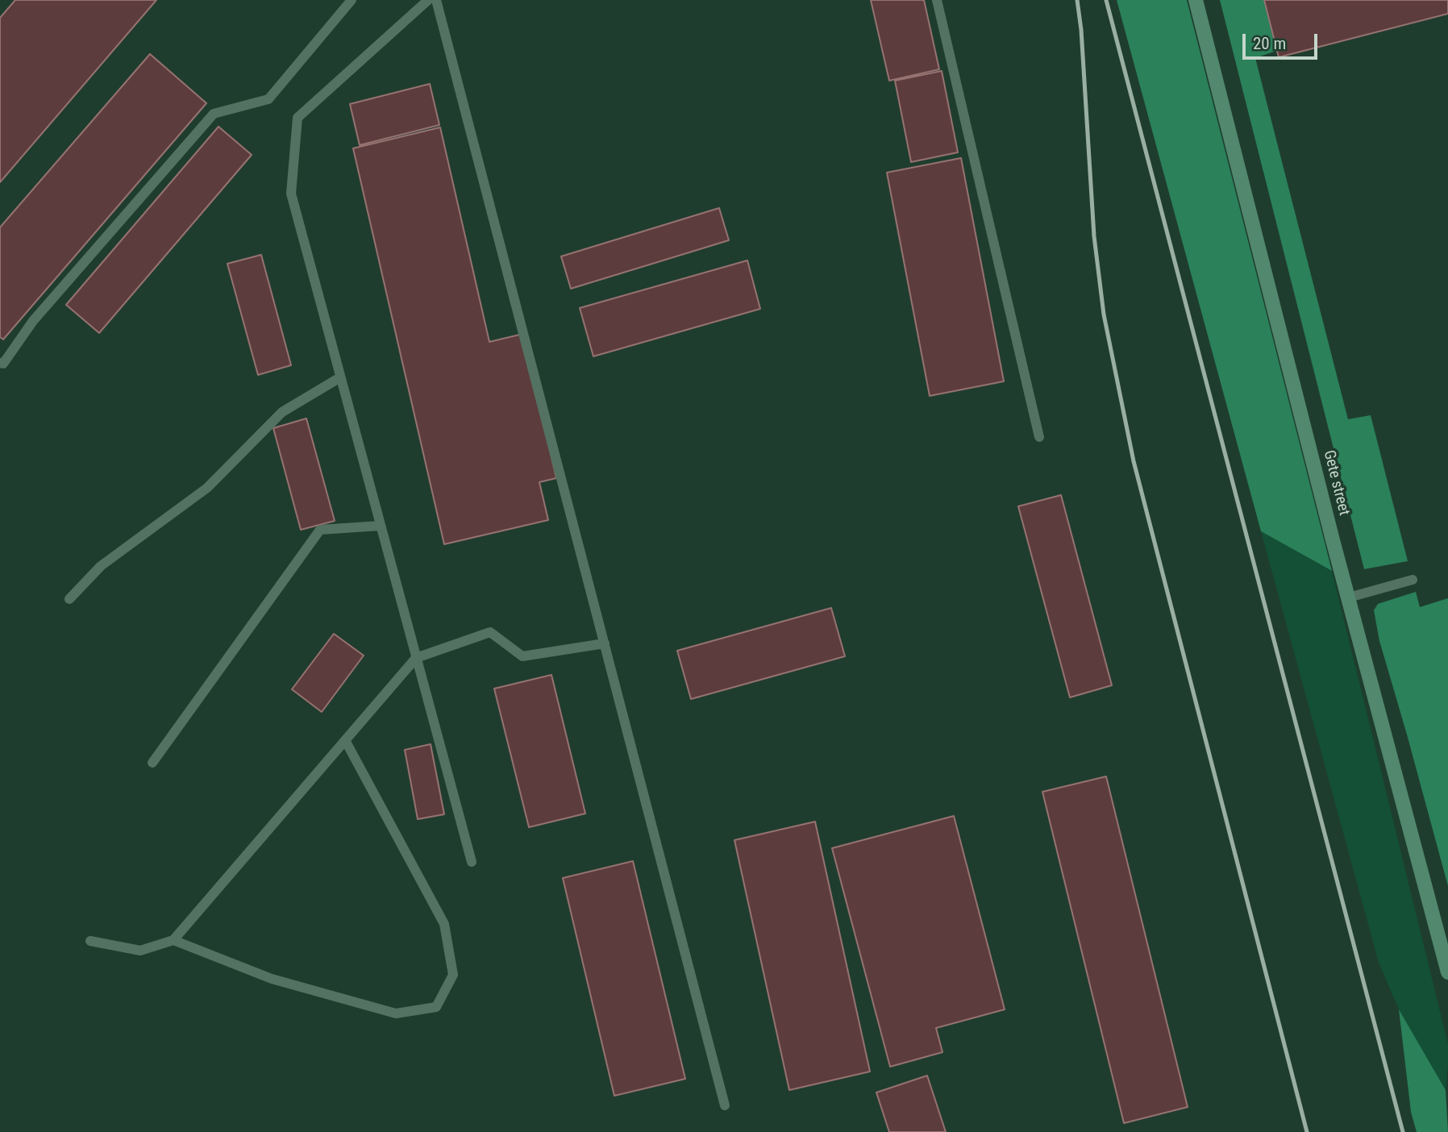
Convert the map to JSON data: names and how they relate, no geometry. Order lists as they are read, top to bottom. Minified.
{"streets":{"main road":["Gete street"]},"scale_bar":"20 m"}
